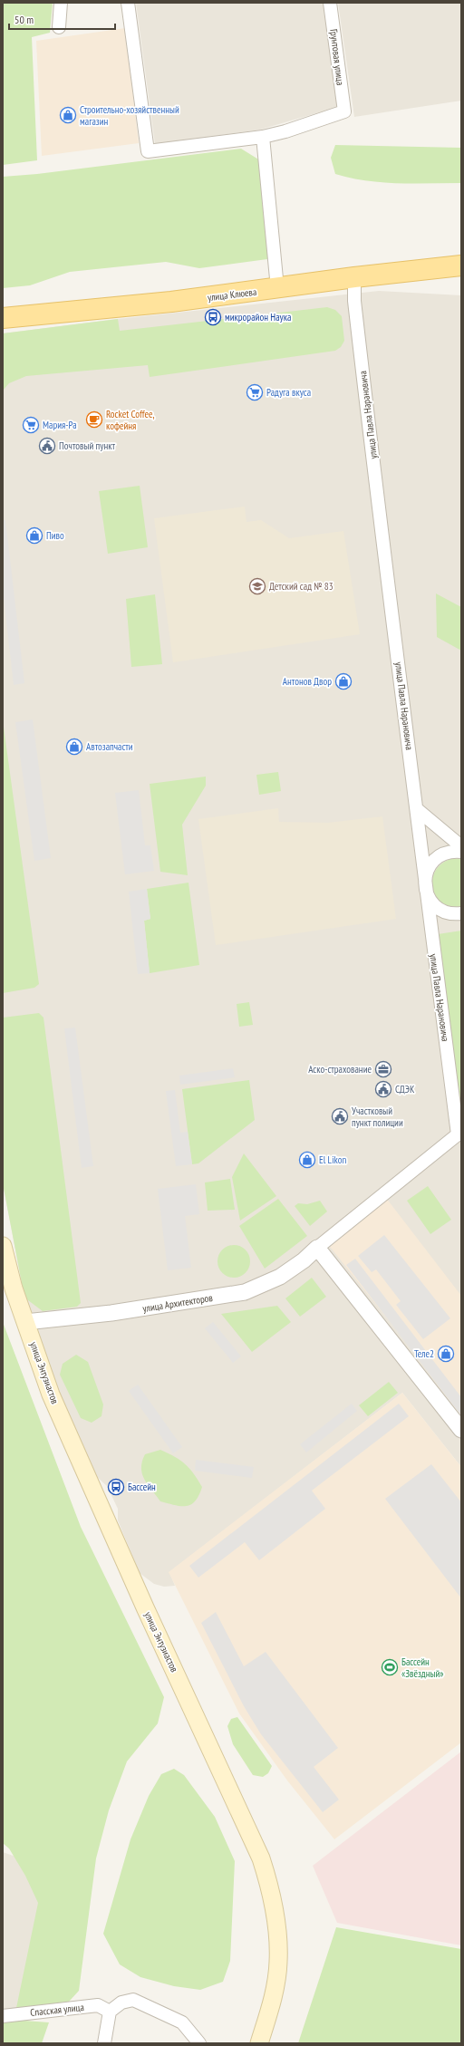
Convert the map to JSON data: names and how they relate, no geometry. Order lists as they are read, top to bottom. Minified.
{"streets":{"main road":["улица Клюева","улица Энтузиастов"],"street":["Грунтовая улица","улица Павла Нарановича","улица Архитекторов","Спасская улица"]},"crossings":[["улица Клюева","улица Павла Нарановича"],["улица Павла Нарановича","улица Архитекторов"],["улица Архитекторов","улица Энтузиастов"]],"places":{"shop":["Строительно-хозяйственный магазин","Пиво","Антонов Двор","Автозапчасти","El Likon","Теле2"],"bus stop":["микрорайон Наука","Бассейн"],"supermarket":["Радуга вкуса","Мария-Ра"],"cafe":["Rocket Coffee, кофейня"],"public building":["Почтовый пункт","СДЭК","Участковый пункт полиции"],"school or university":["Детский сад № 83"],"office":["Аско-страхование"],"sports":["Бассейн «Звёздный»"]},"scale_bar":"50 m"}
